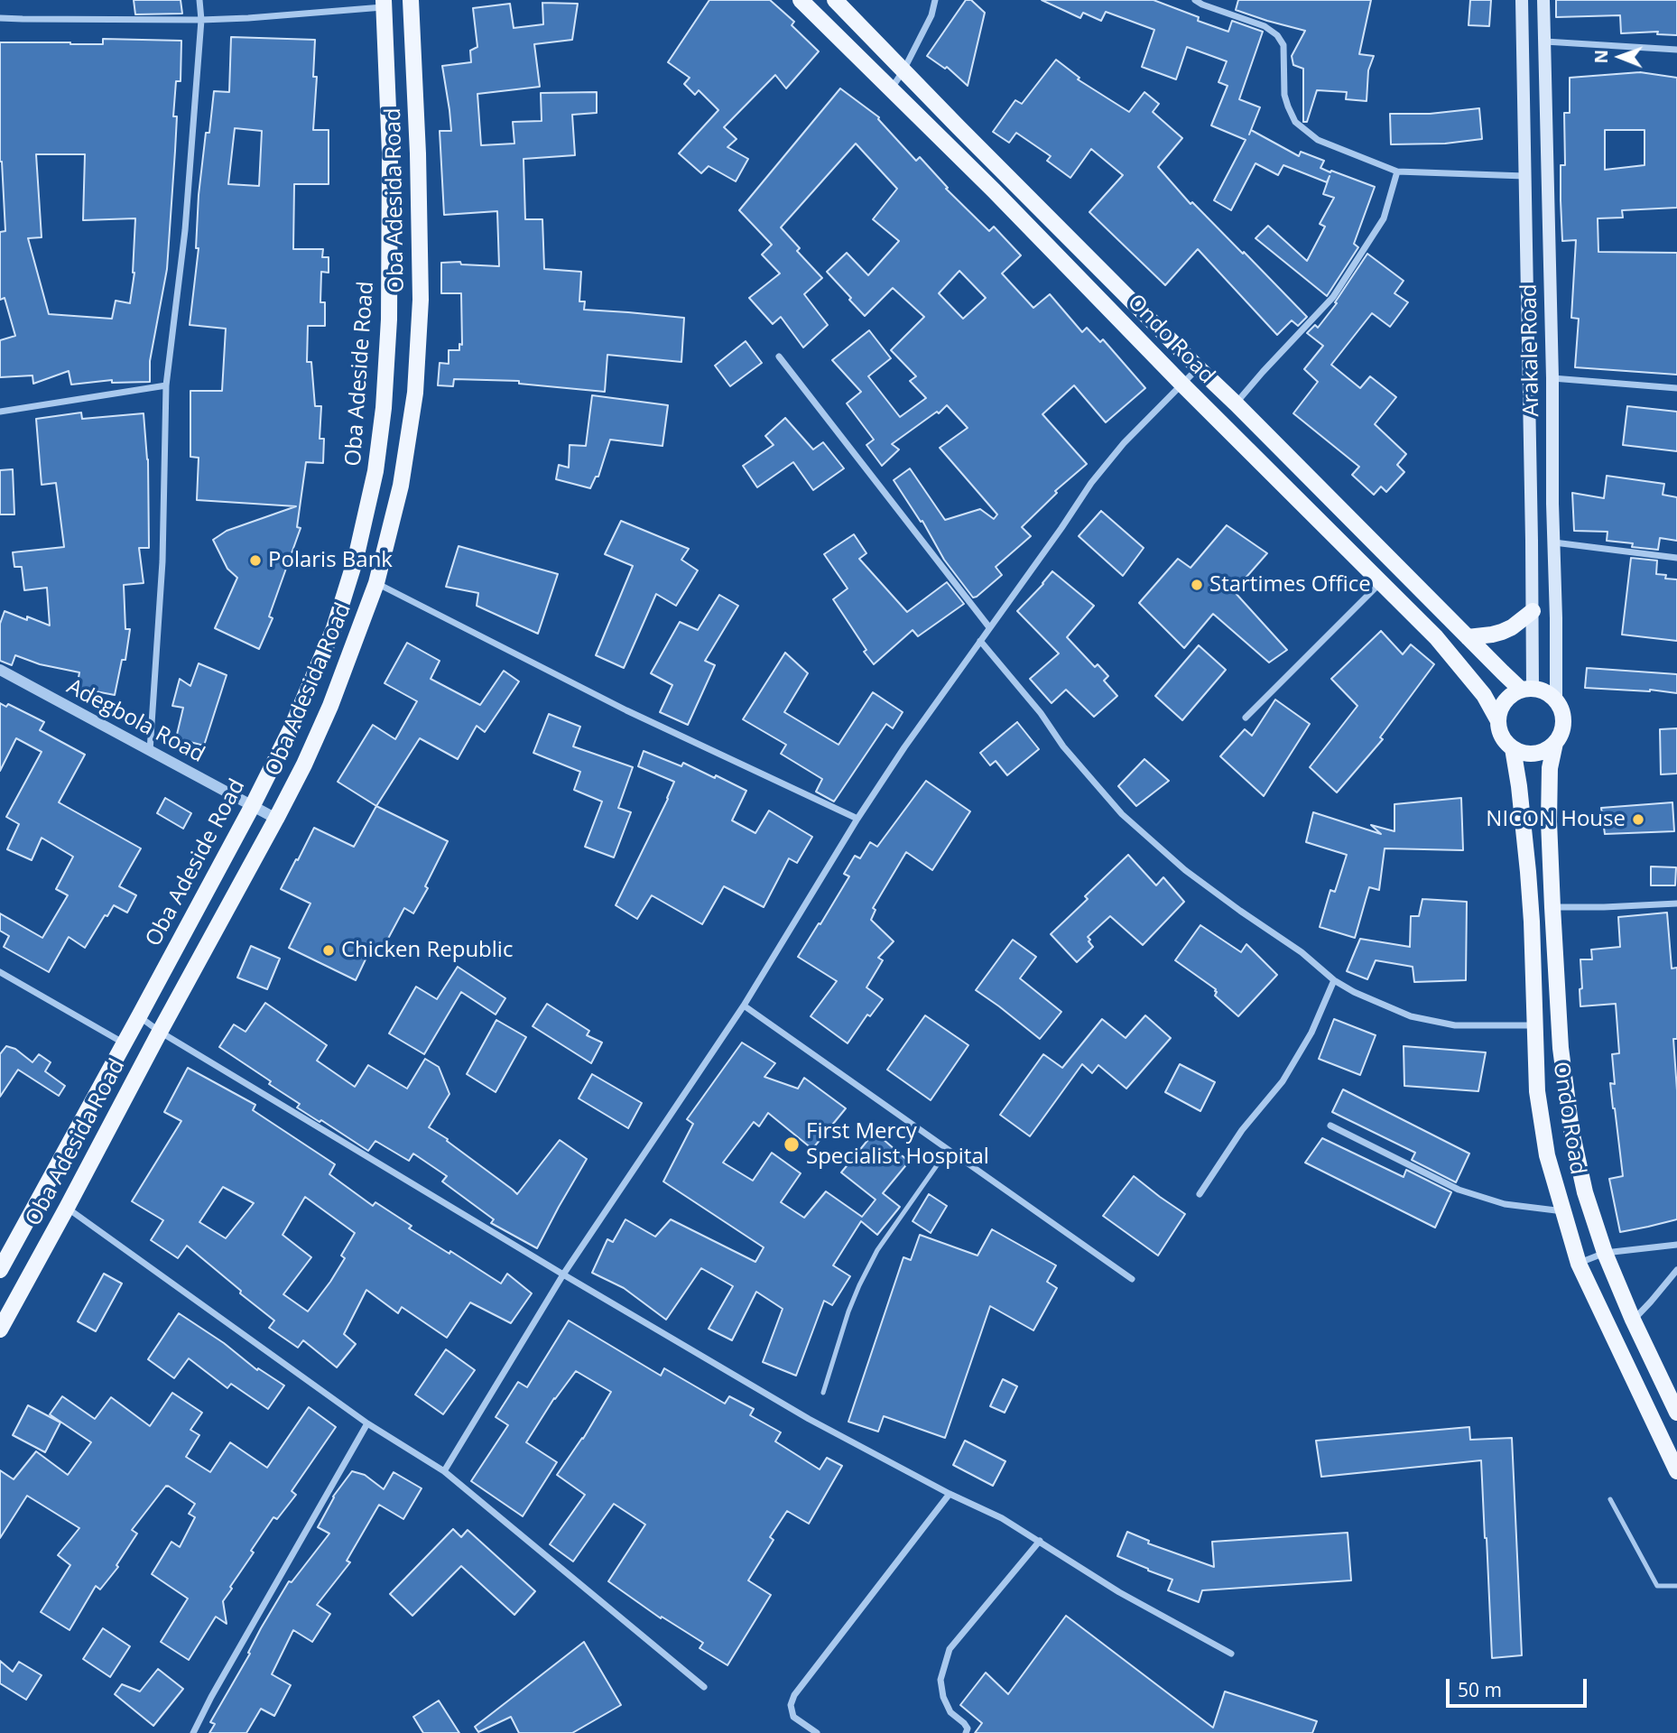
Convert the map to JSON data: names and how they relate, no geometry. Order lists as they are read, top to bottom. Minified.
{"streets":{"main road":["Oba Adesida Road","Ondo Road","Arakale Road","Oba Adeside Road"],"street":["Adegbola Road"]},"crossings":[["Oba Adesida Road","Adegbola Road"],["Ondo Road","Arakale Road"],["Oba Adeside Road","Adegbola Road"]],"places":["Polaris Bank","Startimes Office","NICON House","Chicken Republic","First Mercy Specialist Hospital"],"scale_bar":"50 m","north":"left"}
